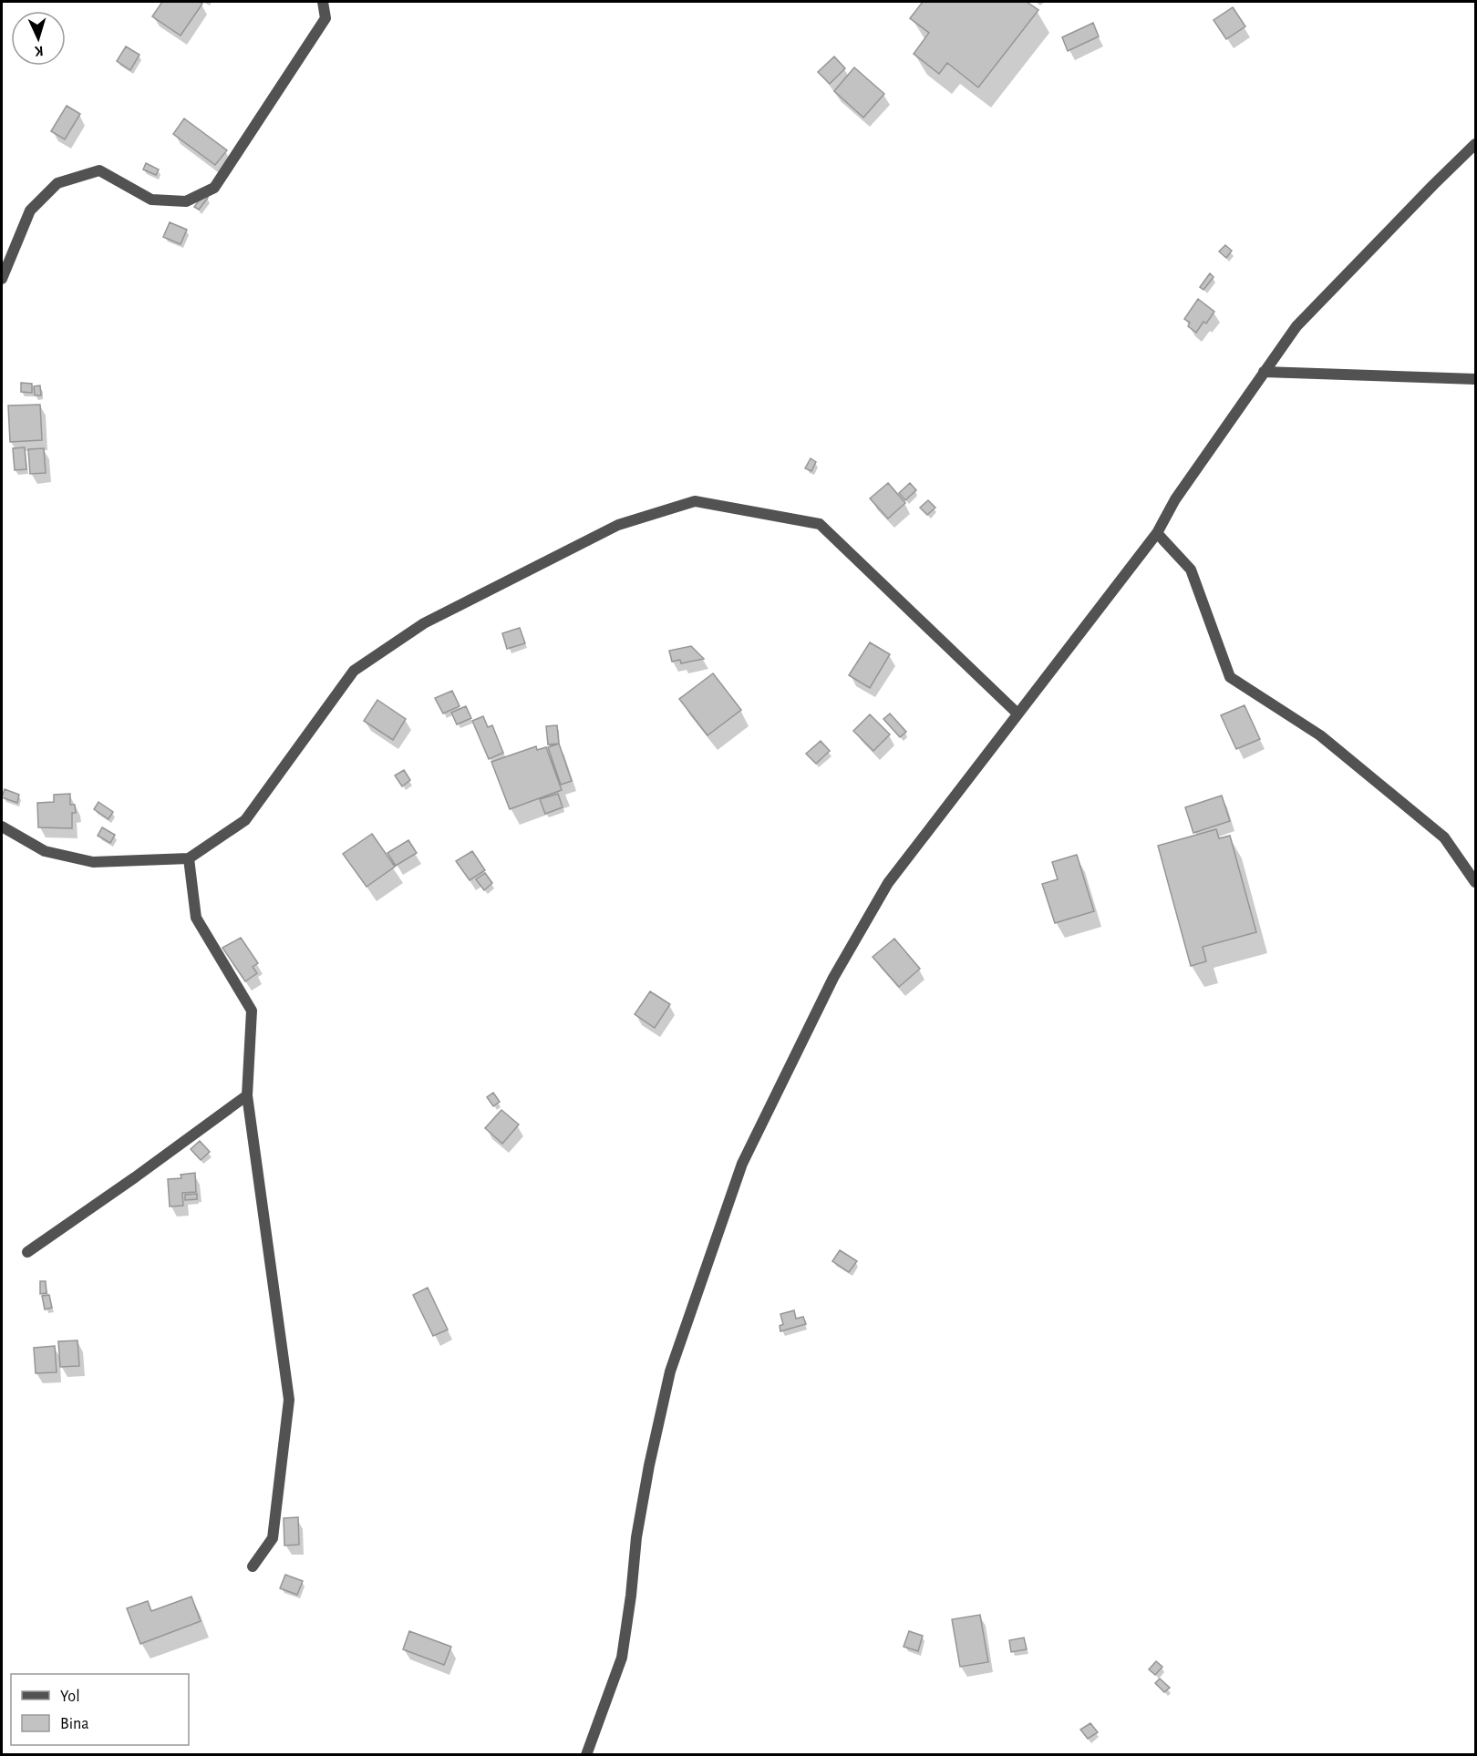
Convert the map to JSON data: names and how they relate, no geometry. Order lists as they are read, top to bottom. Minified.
{"legend":["Yol","Bina"],"north":"bottom"}
